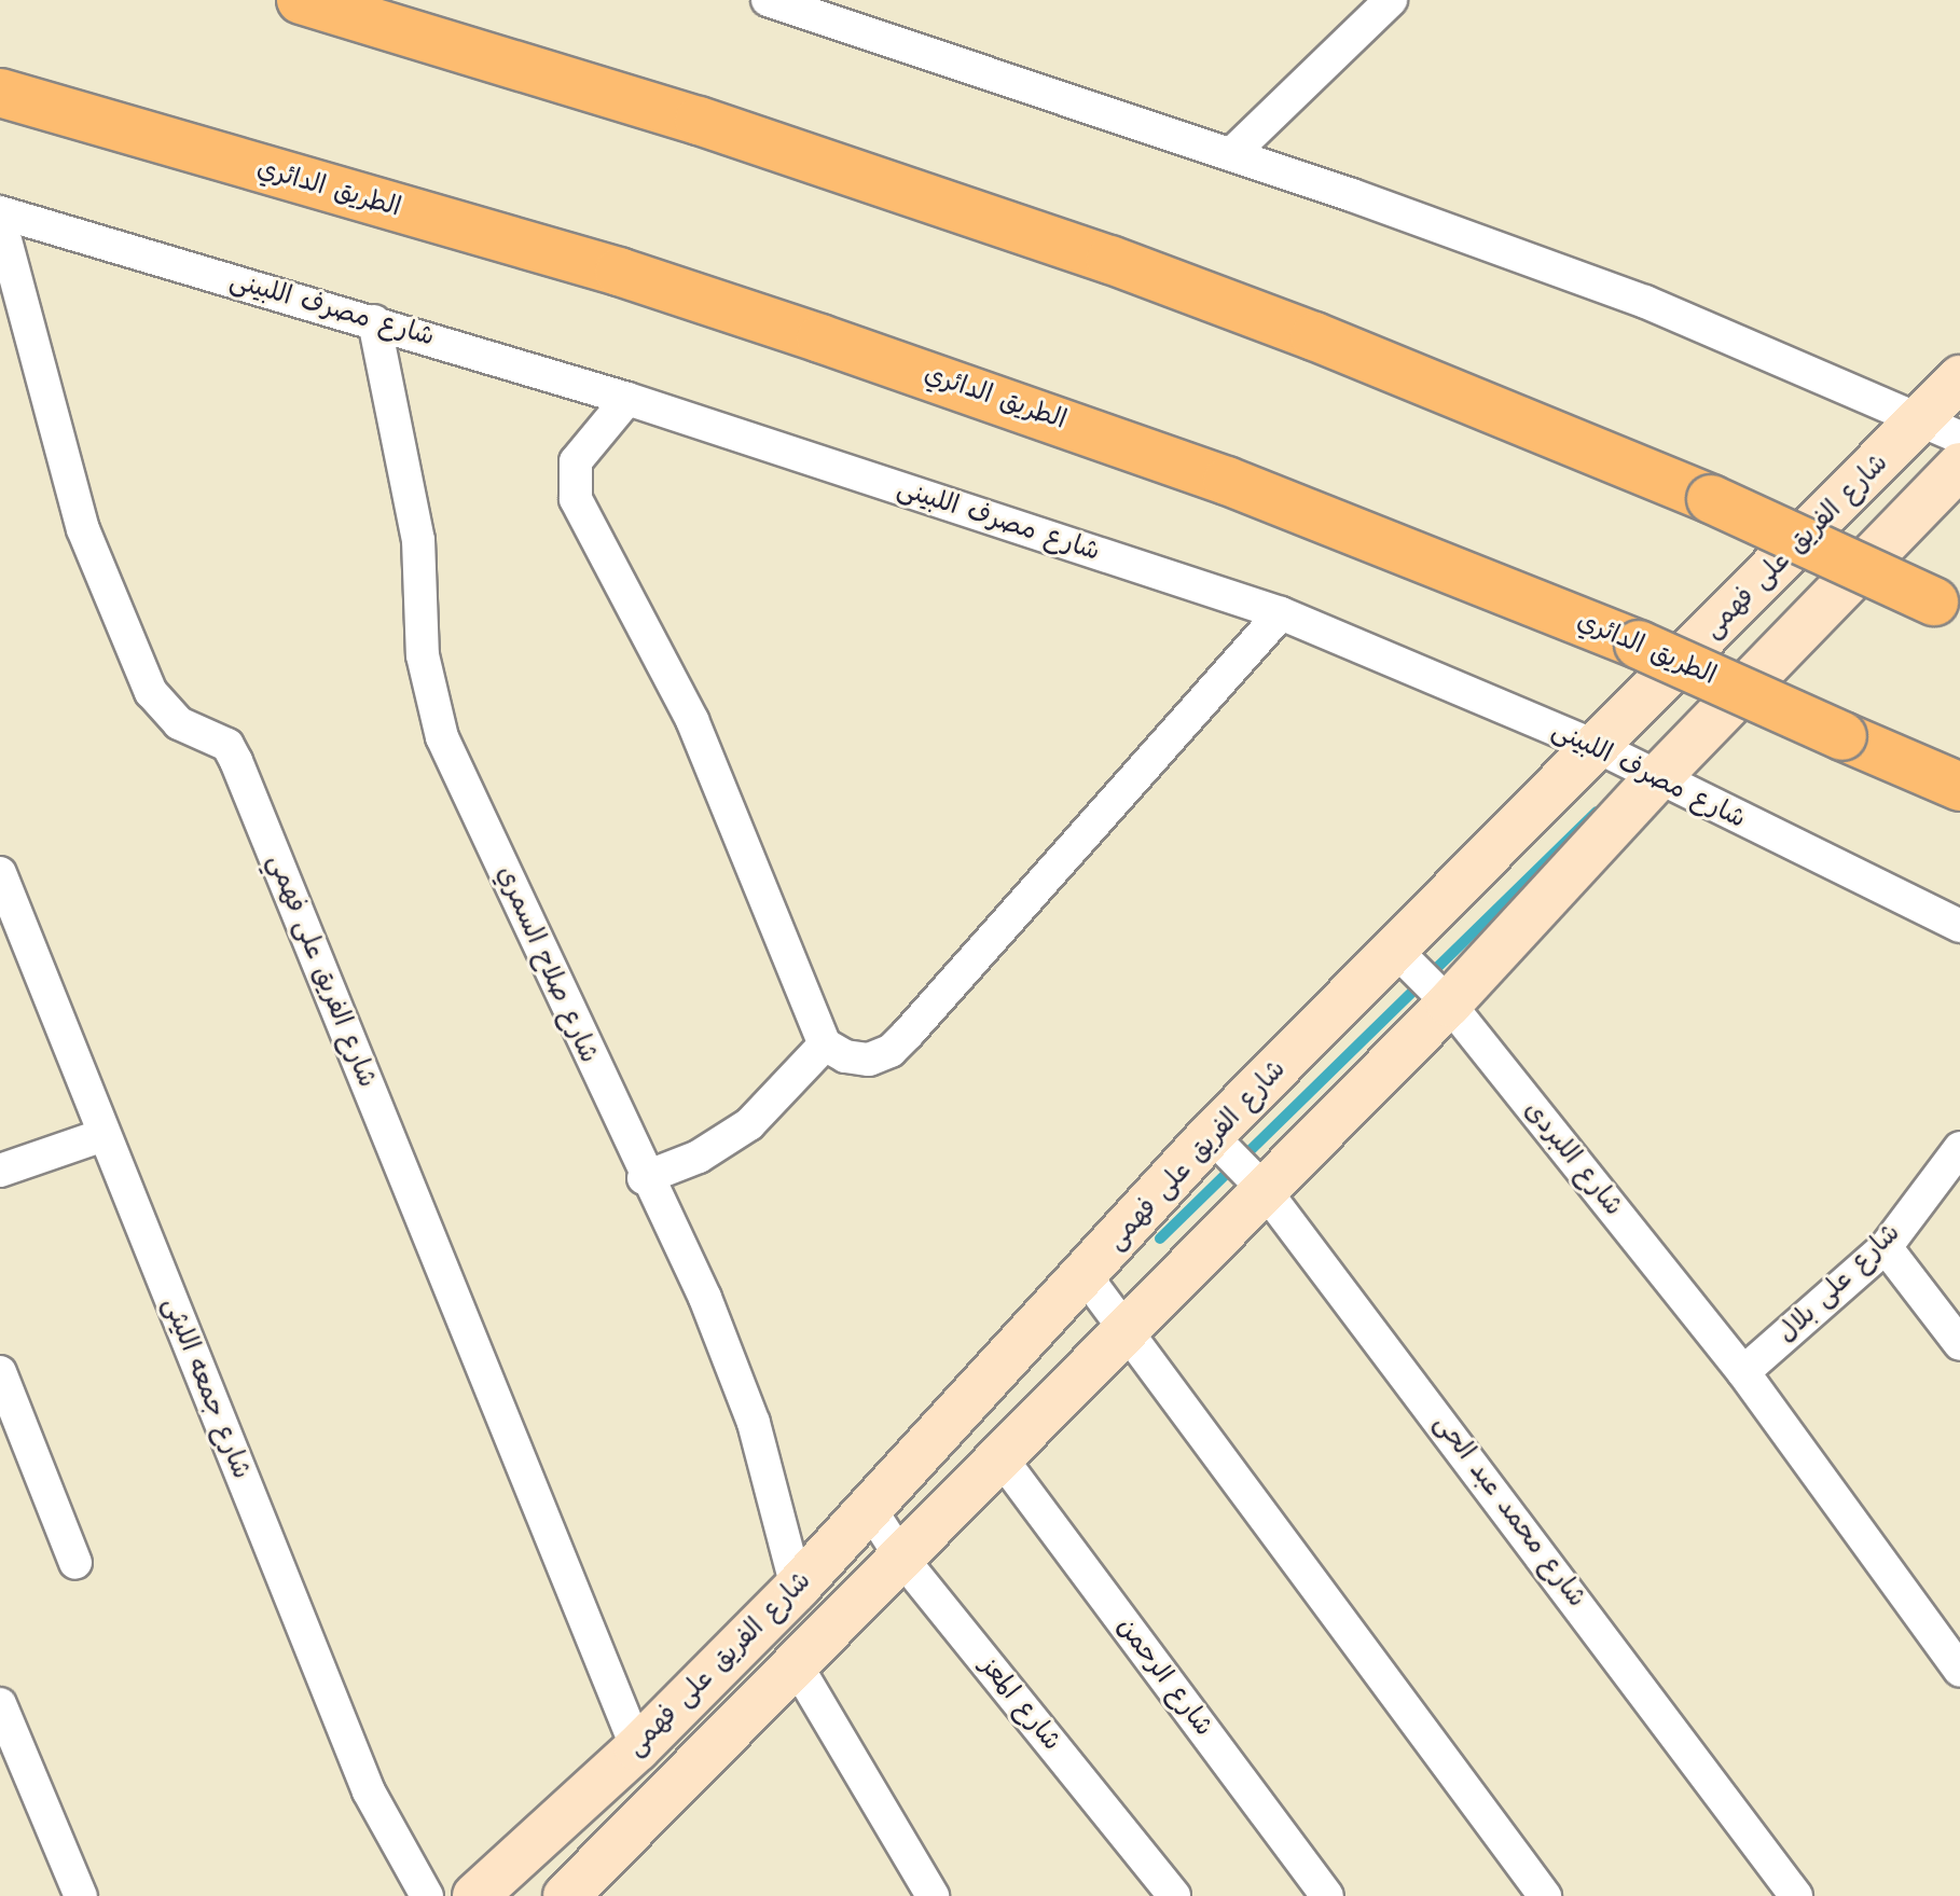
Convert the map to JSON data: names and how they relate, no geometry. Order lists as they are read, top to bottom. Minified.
{"streets":{"highway":["الطريق الدائري"],"street":["شارع مصرف اللبينى","شارع الفريق على فهمى","شارع صلاح السمري","شارع الفريق على فهمي","شارع اللبردى","شارع على بلال","شارع جمعه الليثى","شارع محمد عبد الحى","شارع الرحمن","شارع المعز"]},"crossings":[["شارع مصرف اللبينى","شارع الفريق على فهمى"],["شارع مصرف اللبينى","شارع صلاح السمري"],["شارع الفريق على فهمى","شارع صلاح السمري"],["شارع الفريق على فهمى","شارع الفريق على فهمي"],["شارع الفريق على فهمى","شارع اللبردى"],["شارع الفريق على فهمى","شارع محمد عبد الحى"],["شارع الفريق على فهمى","شارع المعز"],["شارع اللبردى","شارع على بلال"]]}
